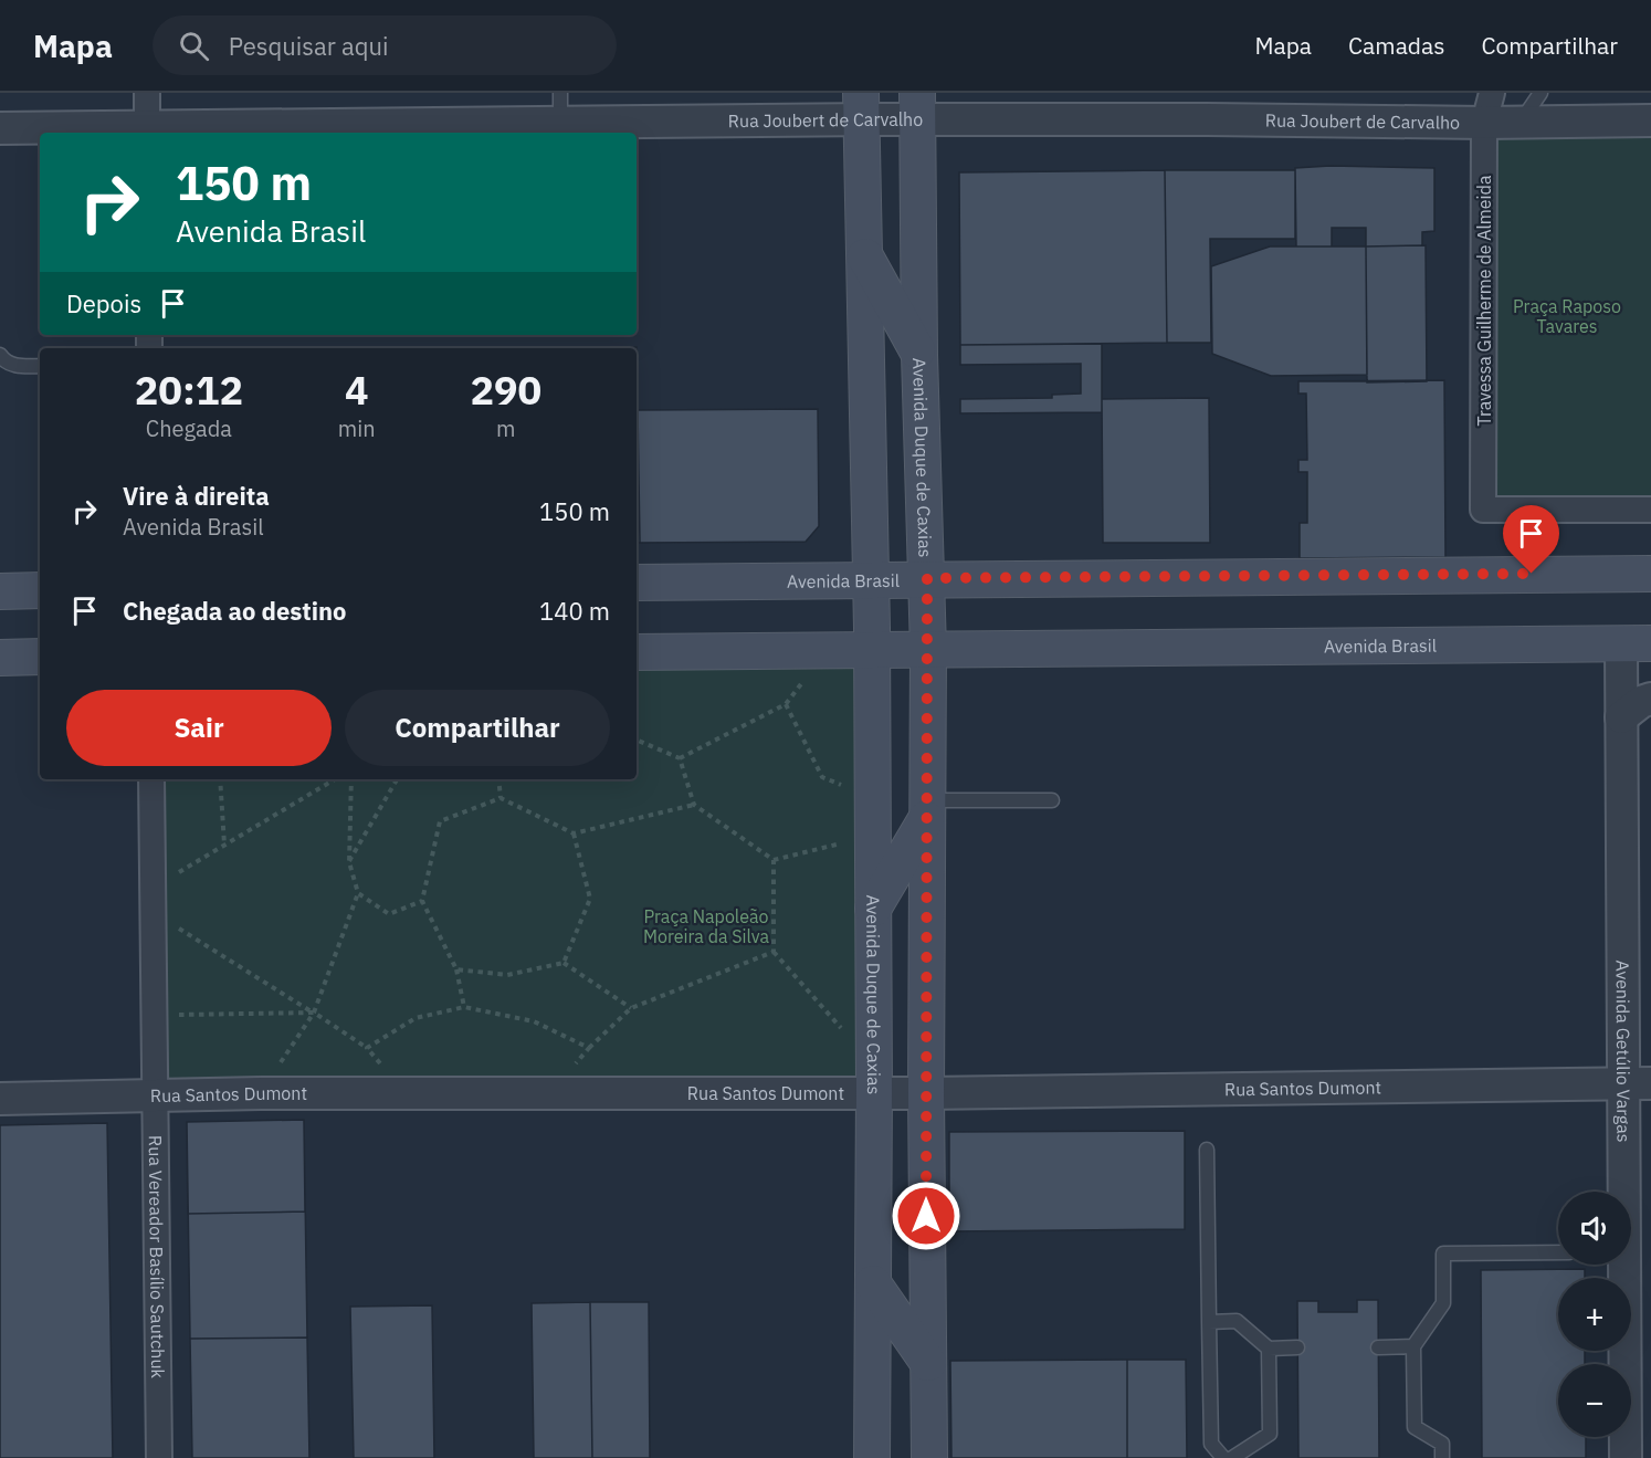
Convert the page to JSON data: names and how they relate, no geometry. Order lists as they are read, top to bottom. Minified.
{"streets":{"main road":["Avenida Duque de Caxias","Avenida Brasil"],"street":["Rua Joubert de Carvalho","Travessa Guilherme de Almeida","Avenida Getúlio Vargas","Rua Santos Dumont","Rua Vereador Basílio Sautchuk"]},"crossings":[["Rua Joubert de Carvalho","Travessa Guilherme de Almeida"],["Rua Joubert de Carvalho","Avenida Duque de Caxias"],["Avenida Duque de Caxias","Avenida Brasil"],["Avenida Duque de Caxias","Rua Santos Dumont"],["Avenida Brasil","Avenida Getúlio Vargas"],["Avenida Getúlio Vargas","Rua Santos Dumont"],["Rua Santos Dumont","Rua Vereador Basílio Sautchuk"]],"parks":["Praça Raposo Tavares","Praça Napoleão Moreira da Silva"],"page":{"header":"Mapa","search":"Pesquisar aqui","nav":["Mapa","Camadas","Compartilhar"],"turn":["150 m","Avenida Brasil"],"then":"Depois","eta":["20:12","Chegada","4","min","290","m"],"list":[{"name":"Vire à direita","note":"Avenida Brasil","value":"150 m"},{"name":"Chegada ao destino","value":"140 m"}],"buttons":["Sair","Compartilhar"],"map_buttons":["+","−"]}}
